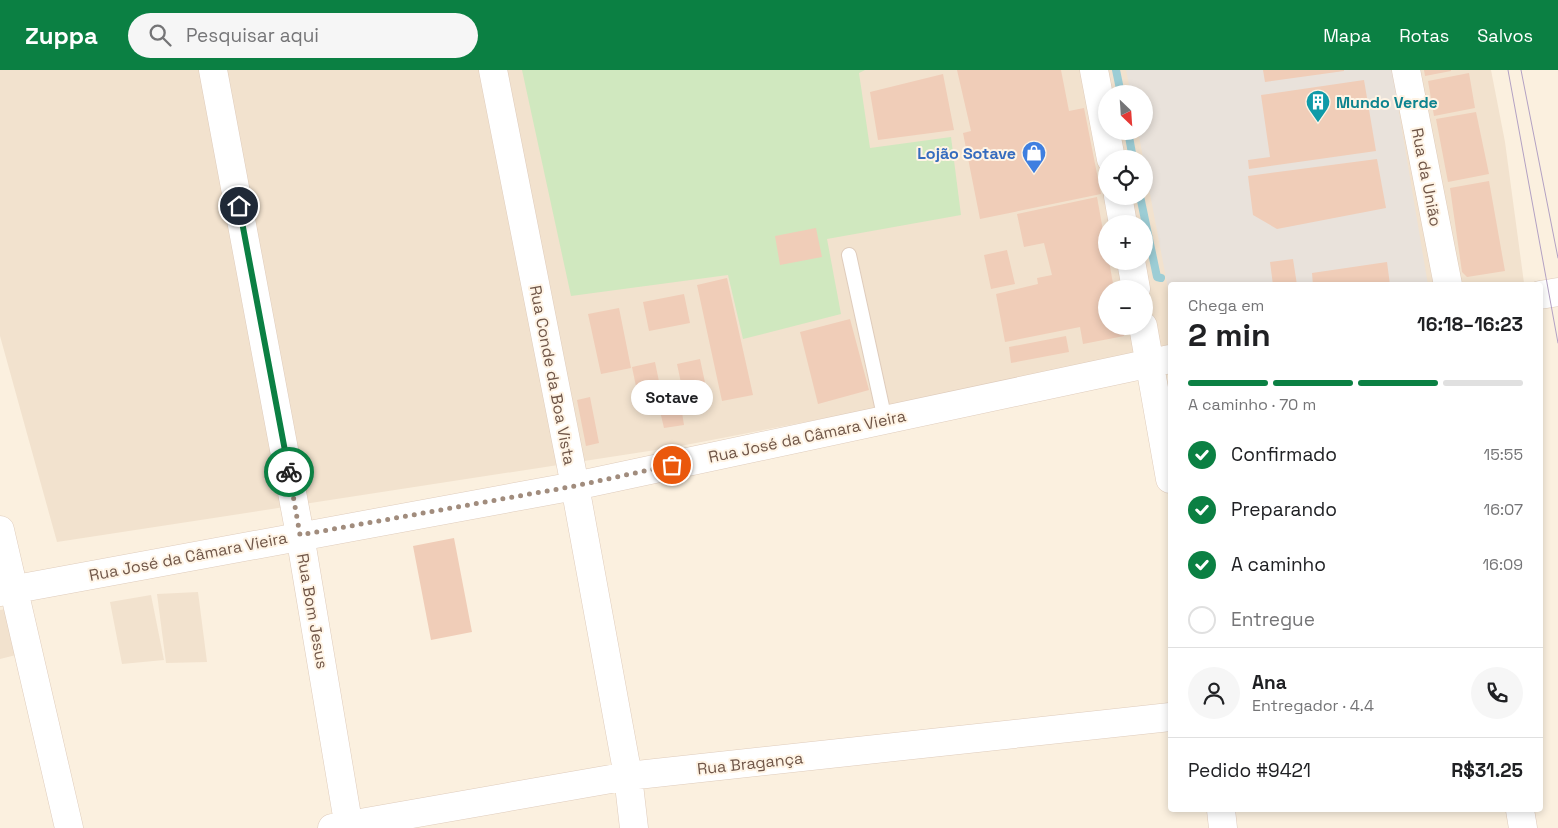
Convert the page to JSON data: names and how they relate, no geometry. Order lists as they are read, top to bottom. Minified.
{"streets":{"street":["Rua da União","Rua Conde da Boa Vista","Rua José da Câmara Vieira","Rua Bom Jesus","Rua Bragança"]},"crossings":[["Rua Conde da Boa Vista","Rua José da Câmara Vieira"],["Rua Conde da Boa Vista","Rua Bragança"],["Rua José da Câmara Vieira","Rua Bom Jesus"],["Rua Bom Jesus","Rua Bragança"]],"places":{"building":["Mundo Verde"],"shop":["Lojão Sotave"],"other":["Sotave"]},"north":"bottom right","page":{"header":"Zuppa","search":"Pesquisar aqui","nav":["Mapa","Rotas","Salvos"],"map_buttons":["+","−"],"heading":["2 min","Chega em","16:18–16:23"],"panel":["Ana","Entregador · 4.4","Pedido #9421","R$31.25"],"bar":"A caminho · 70 m","bubble":"Sotave","list":[["Confirmado","15:55"],["Preparando","16:07"],["A caminho","16:09"],"Entregue"]}}
